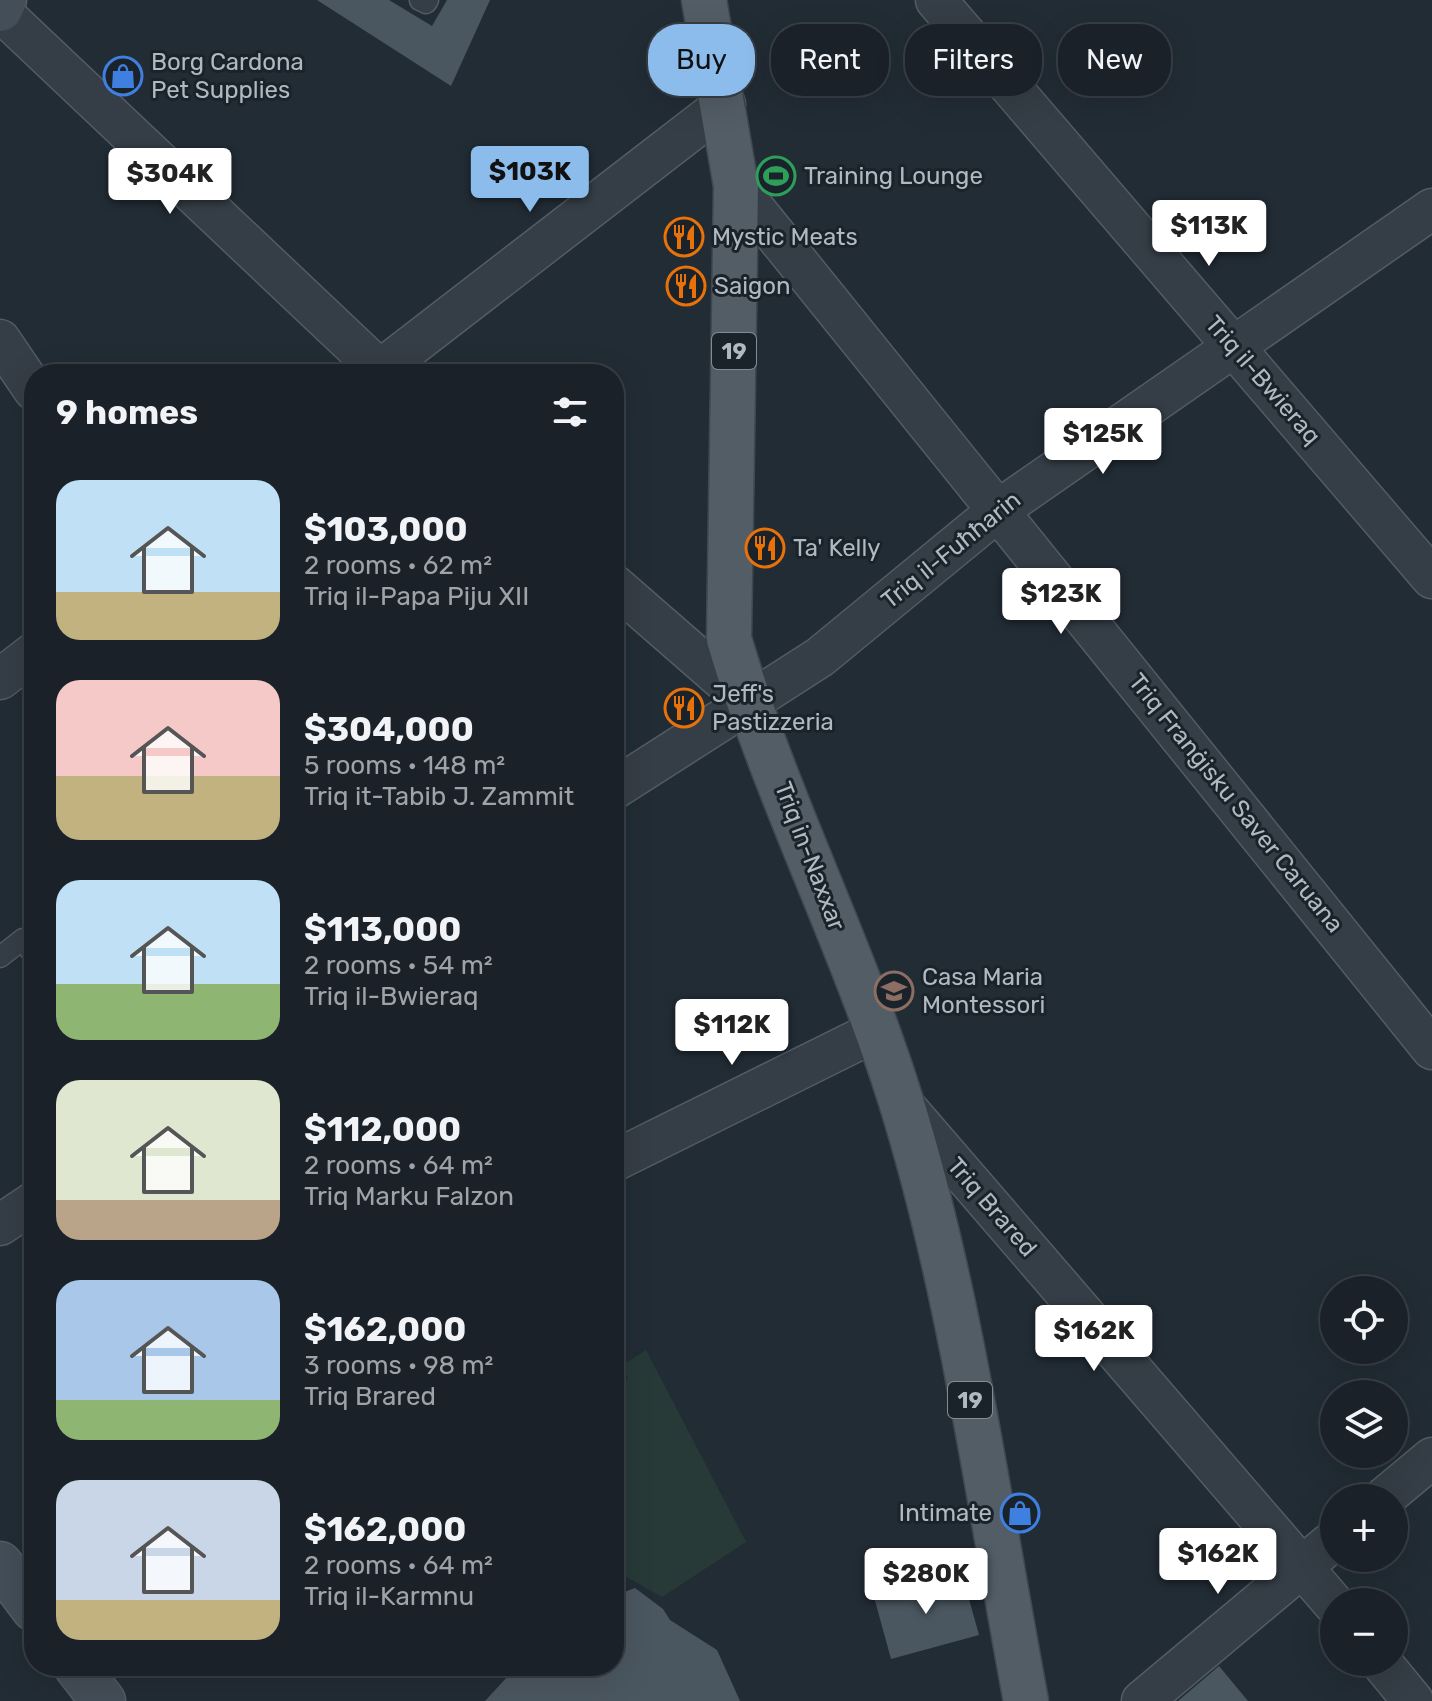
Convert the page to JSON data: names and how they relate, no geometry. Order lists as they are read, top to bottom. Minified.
{"streets":{"main road":["19","Triq in-Naxxar"],"street":["Triq il-Bwieraq","Triq il-Fuħħarin","Triq Franġisku Saver Caruana","Triq Brared"]},"crossings":[["Triq il-Bwieraq","Triq il-Fuħħarin"],["Triq il-Fuħħarin","Triq Franġisku Saver Caruana"],["Triq il-Fuħħarin","Triq in-Naxxar"],["Triq Franġisku Saver Caruana","Triq in-Naxxar"],["Triq in-Naxxar","Triq Brared"]],"places":{"shop":["Borg Cardona Pet Supplies","Intimate"],"sports":["Training Lounge"],"restaurant":["Mystic Meats","Saigon","Ta' Kelly","Jeff's Pastizzeria"],"school or university":["Casa Maria Montessori"]},"page":{"chip":["Buy","Rent","Filters","New"],"price":["$103K","$304K","$113K","$125K","$123K","$112K","$162K","$162K","$280K"],"heading":"9 homes","list":[{"name":"$103,000","note":"2 rooms · 62 m² · Triq il-Papa Piju XII"},{"name":"$304,000","note":"5 rooms · 148 m² · Triq it-Tabib J. Zammit"},{"name":"$113,000","note":"2 rooms · 54 m² · Triq il-Bwieraq"},{"name":"$112,000","note":"2 rooms · 64 m² · Triq Marku Falzon"},{"name":"$162,000","note":"3 rooms · 98 m² · Triq Brared"},{"name":"$162,000","note":"2 rooms · 64 m² · Triq il-Karmnu"}],"map_buttons":["+","−"]}}
